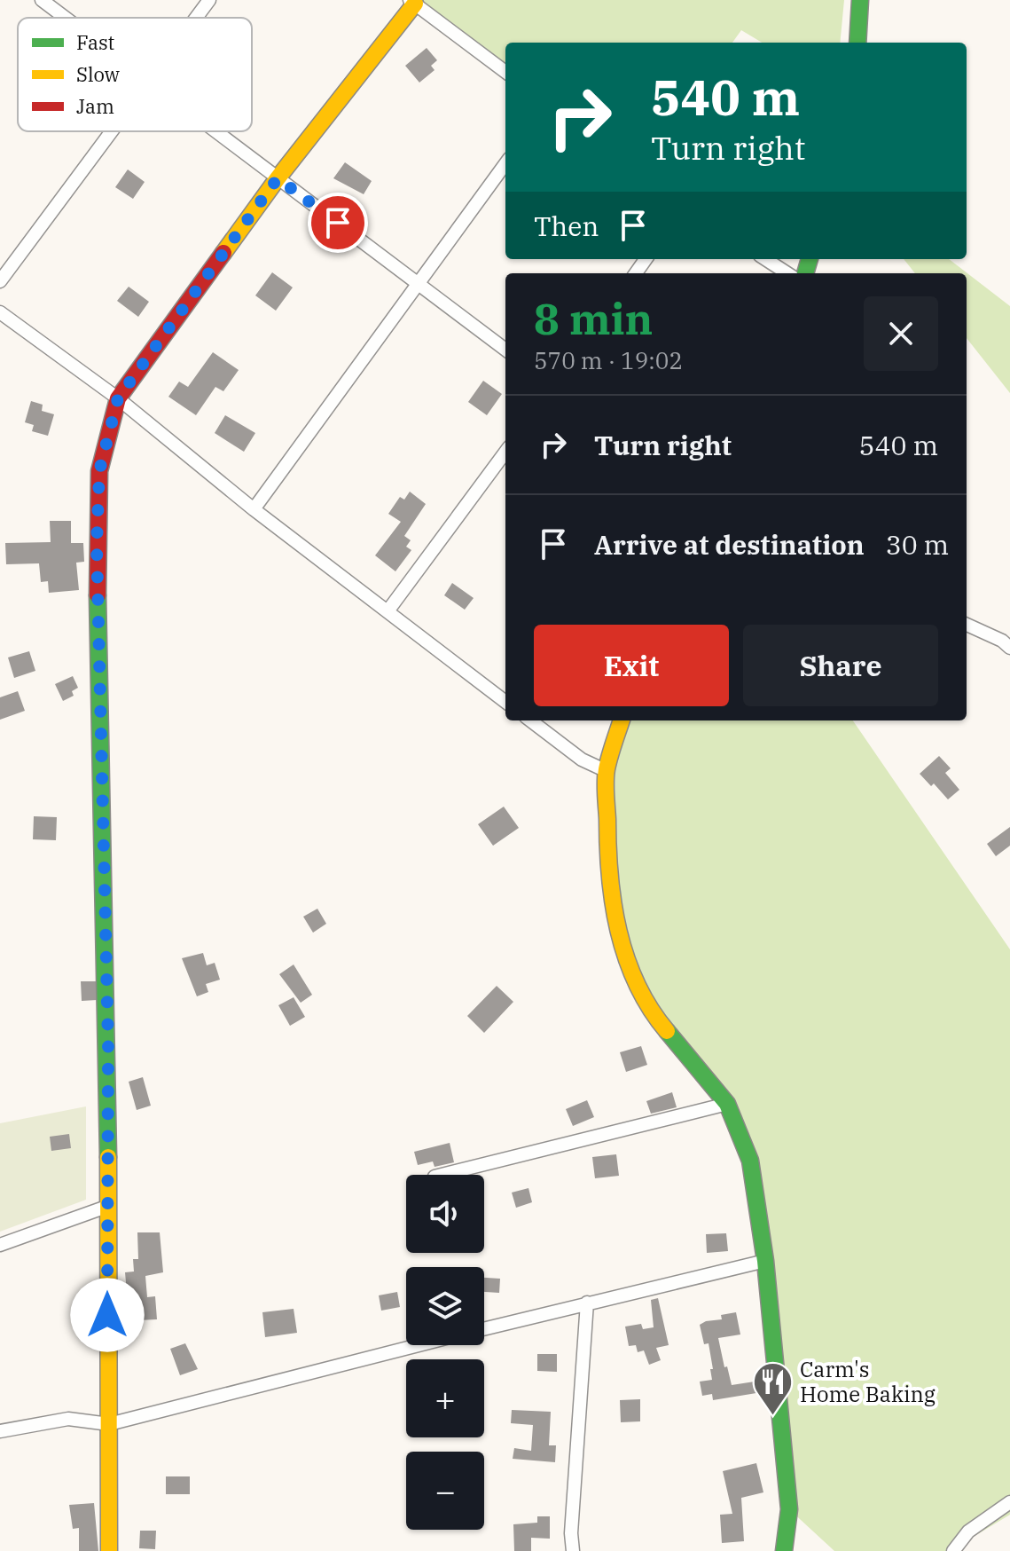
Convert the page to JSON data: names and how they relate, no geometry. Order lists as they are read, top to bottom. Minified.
{"places":{"restaurant":["Carm's Home Baking"]},"legend":["Fast","Slow","Jam"],"page":{"turn":["540 m","Turn right"],"then":"Then","heading":["8 min","570 m · 19:02"],"list":[{"name":"Turn right","value":"540 m"},{"name":"Arrive at destination","value":"30 m"}],"buttons":["Exit","Share"],"map_buttons":["+","−"]}}
